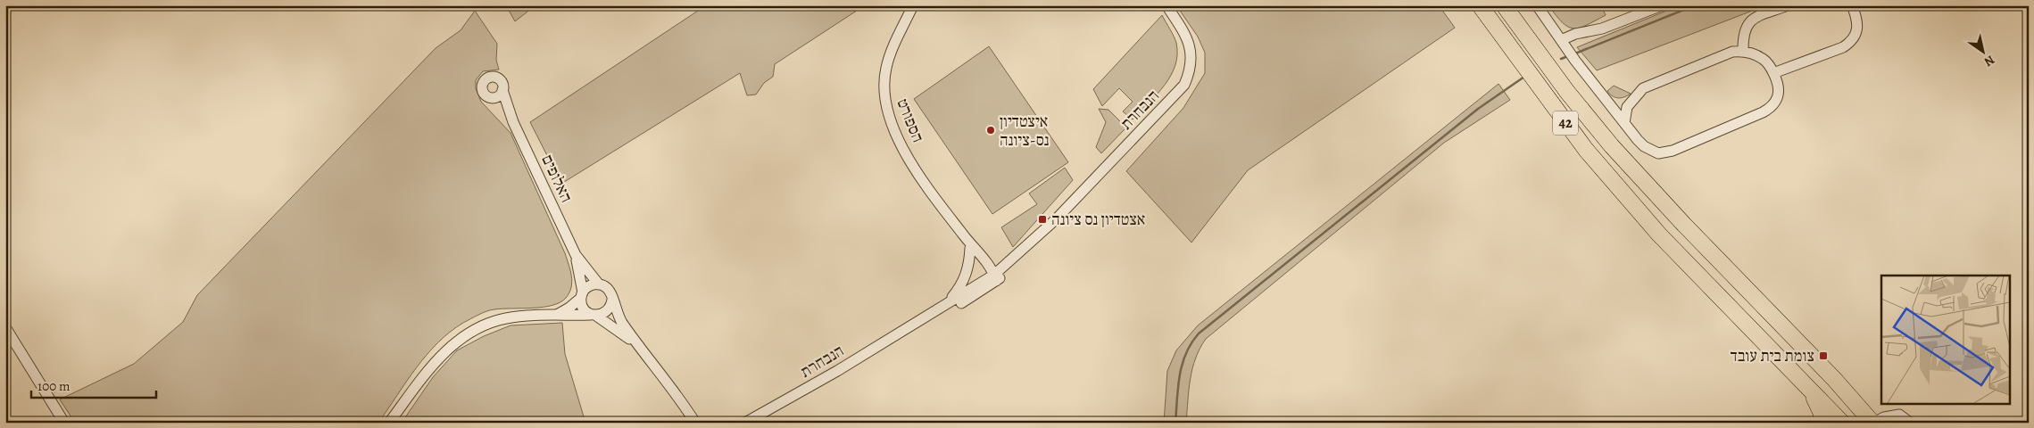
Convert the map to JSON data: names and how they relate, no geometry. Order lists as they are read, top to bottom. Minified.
{"streets":{"highway":["42"],"street":["הנבחרת","הספורט","האלופים"]},"crossings":[["הנבחרת","הספורט"]],"places":{"other":["איצטדיון נס-ציונה"],"transit":["אצטדיון נס ציונה","צומת בית עובד"]},"scale_bar":"100 m","north":"bottom right"}
